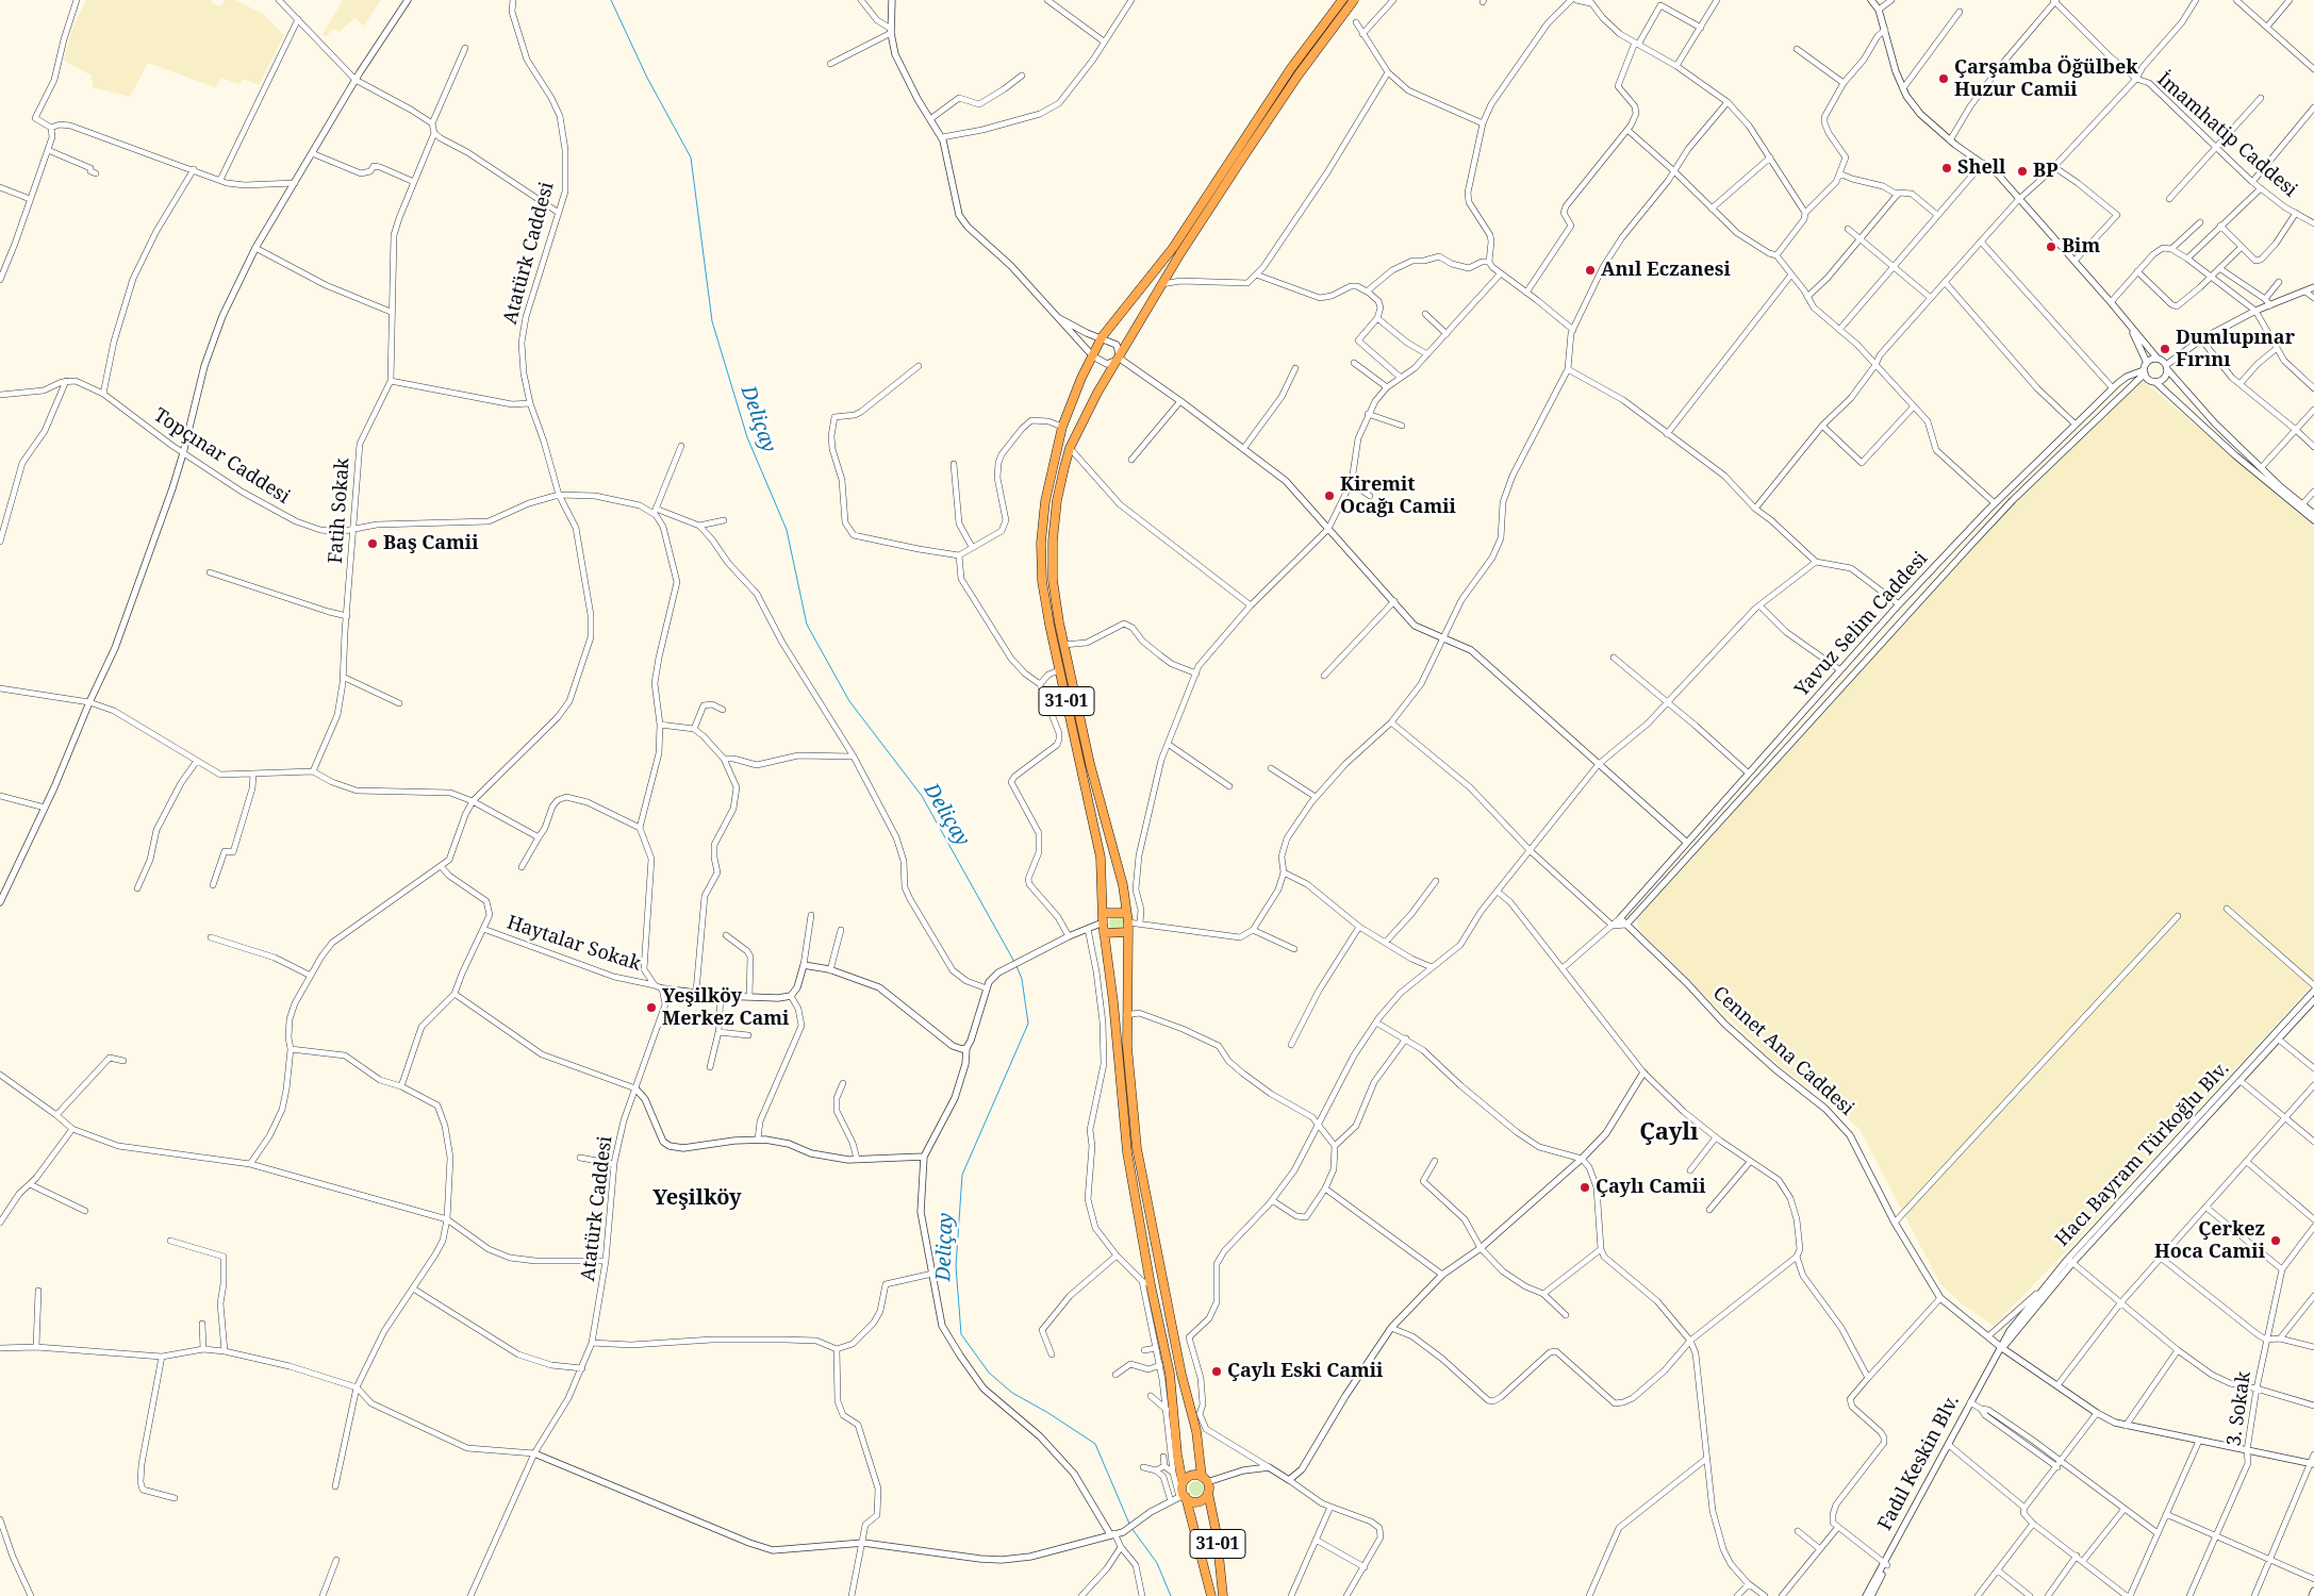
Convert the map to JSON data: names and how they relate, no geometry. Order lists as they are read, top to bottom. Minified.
{"streets":{"highway":["31-01"],"street":["İmamhatip Caddesi","Atatürk Caddesi","Topçınar Caddesi","Fatih Sokak","Yavuz Selim Caddesi","Haytalar Sokak","Cennet Ana Caddesi","Hacı Bayram Türkoğlu Blv.","3. Sokak","Fadıl Keskin Blv."]},"crossings":[["Atatürk Caddesi","Topçınar Caddesi"],["Topçınar Caddesi","Fatih Sokak"],["Yavuz Selim Caddesi","Cennet Ana Caddesi"],["Cennet Ana Caddesi","Hacı Bayram Türkoğlu Blv."],["Cennet Ana Caddesi","3. Sokak"],["Cennet Ana Caddesi","Fadıl Keskin Blv."],["Hacı Bayram Türkoğlu Blv.","Fadıl Keskin Blv."]],"districts":["Çaylı","Yeşilköy"],"water":["Deliçay"],"places":["Çarşamba Öğülbek Huzur Camii","Shell","BP","Bim","Anıl Eczanesi","Dumlupınar Fırını","Kiremit Ocağı Camii","Baş Camii","Yeşilköy Merkez Cami","Çaylı Camii","Çerkez Hoca Camii","Çaylı Eski Camii"]}
